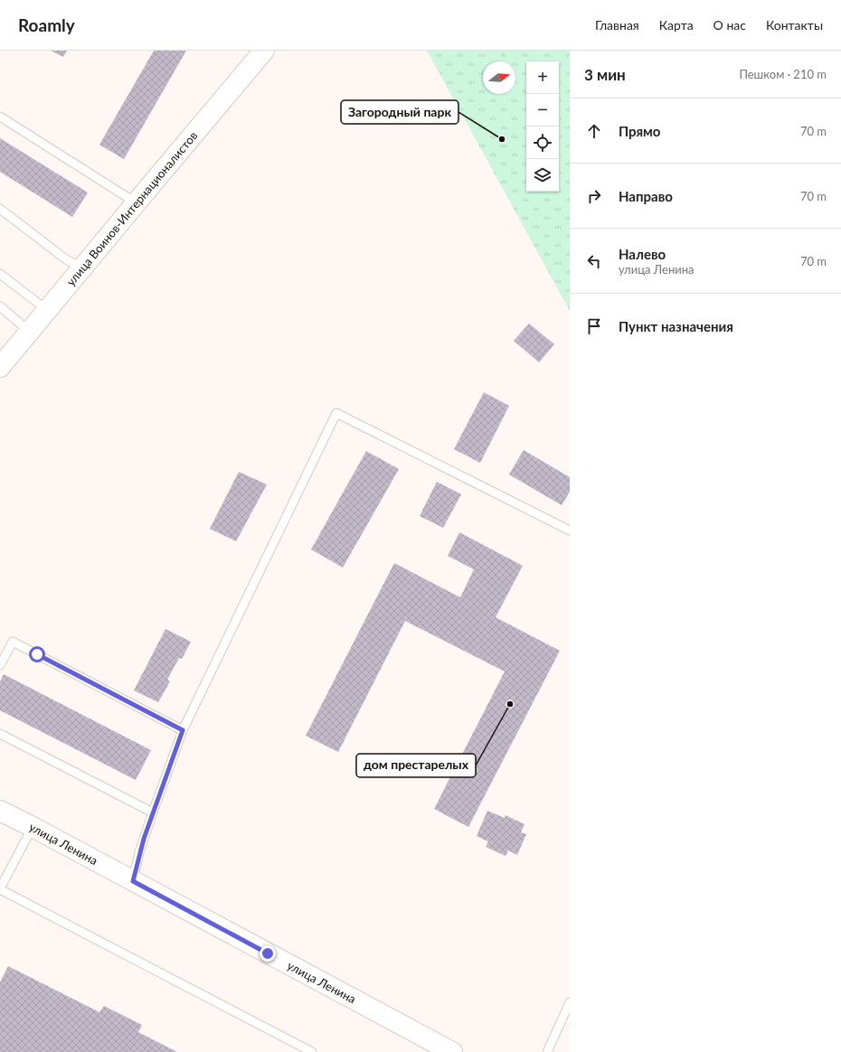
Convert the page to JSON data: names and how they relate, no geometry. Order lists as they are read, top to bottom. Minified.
{"streets":{"main road":["улица Воинов-Интернационалистов","улица Ленина"]},"places":["Загородный парк","дом престарелых"],"north":"right","page":{"header":"Roamly","nav":["Главная","Карта","О нас","Контакты"],"heading":["3 мин","Пешком · 210 m"],"map_buttons":["+","−"],"list":[["Прямо","70 m"],["Направо","70 m"],["Налево","улица Ленина","70 m"],"Пункт назначения"]}}
